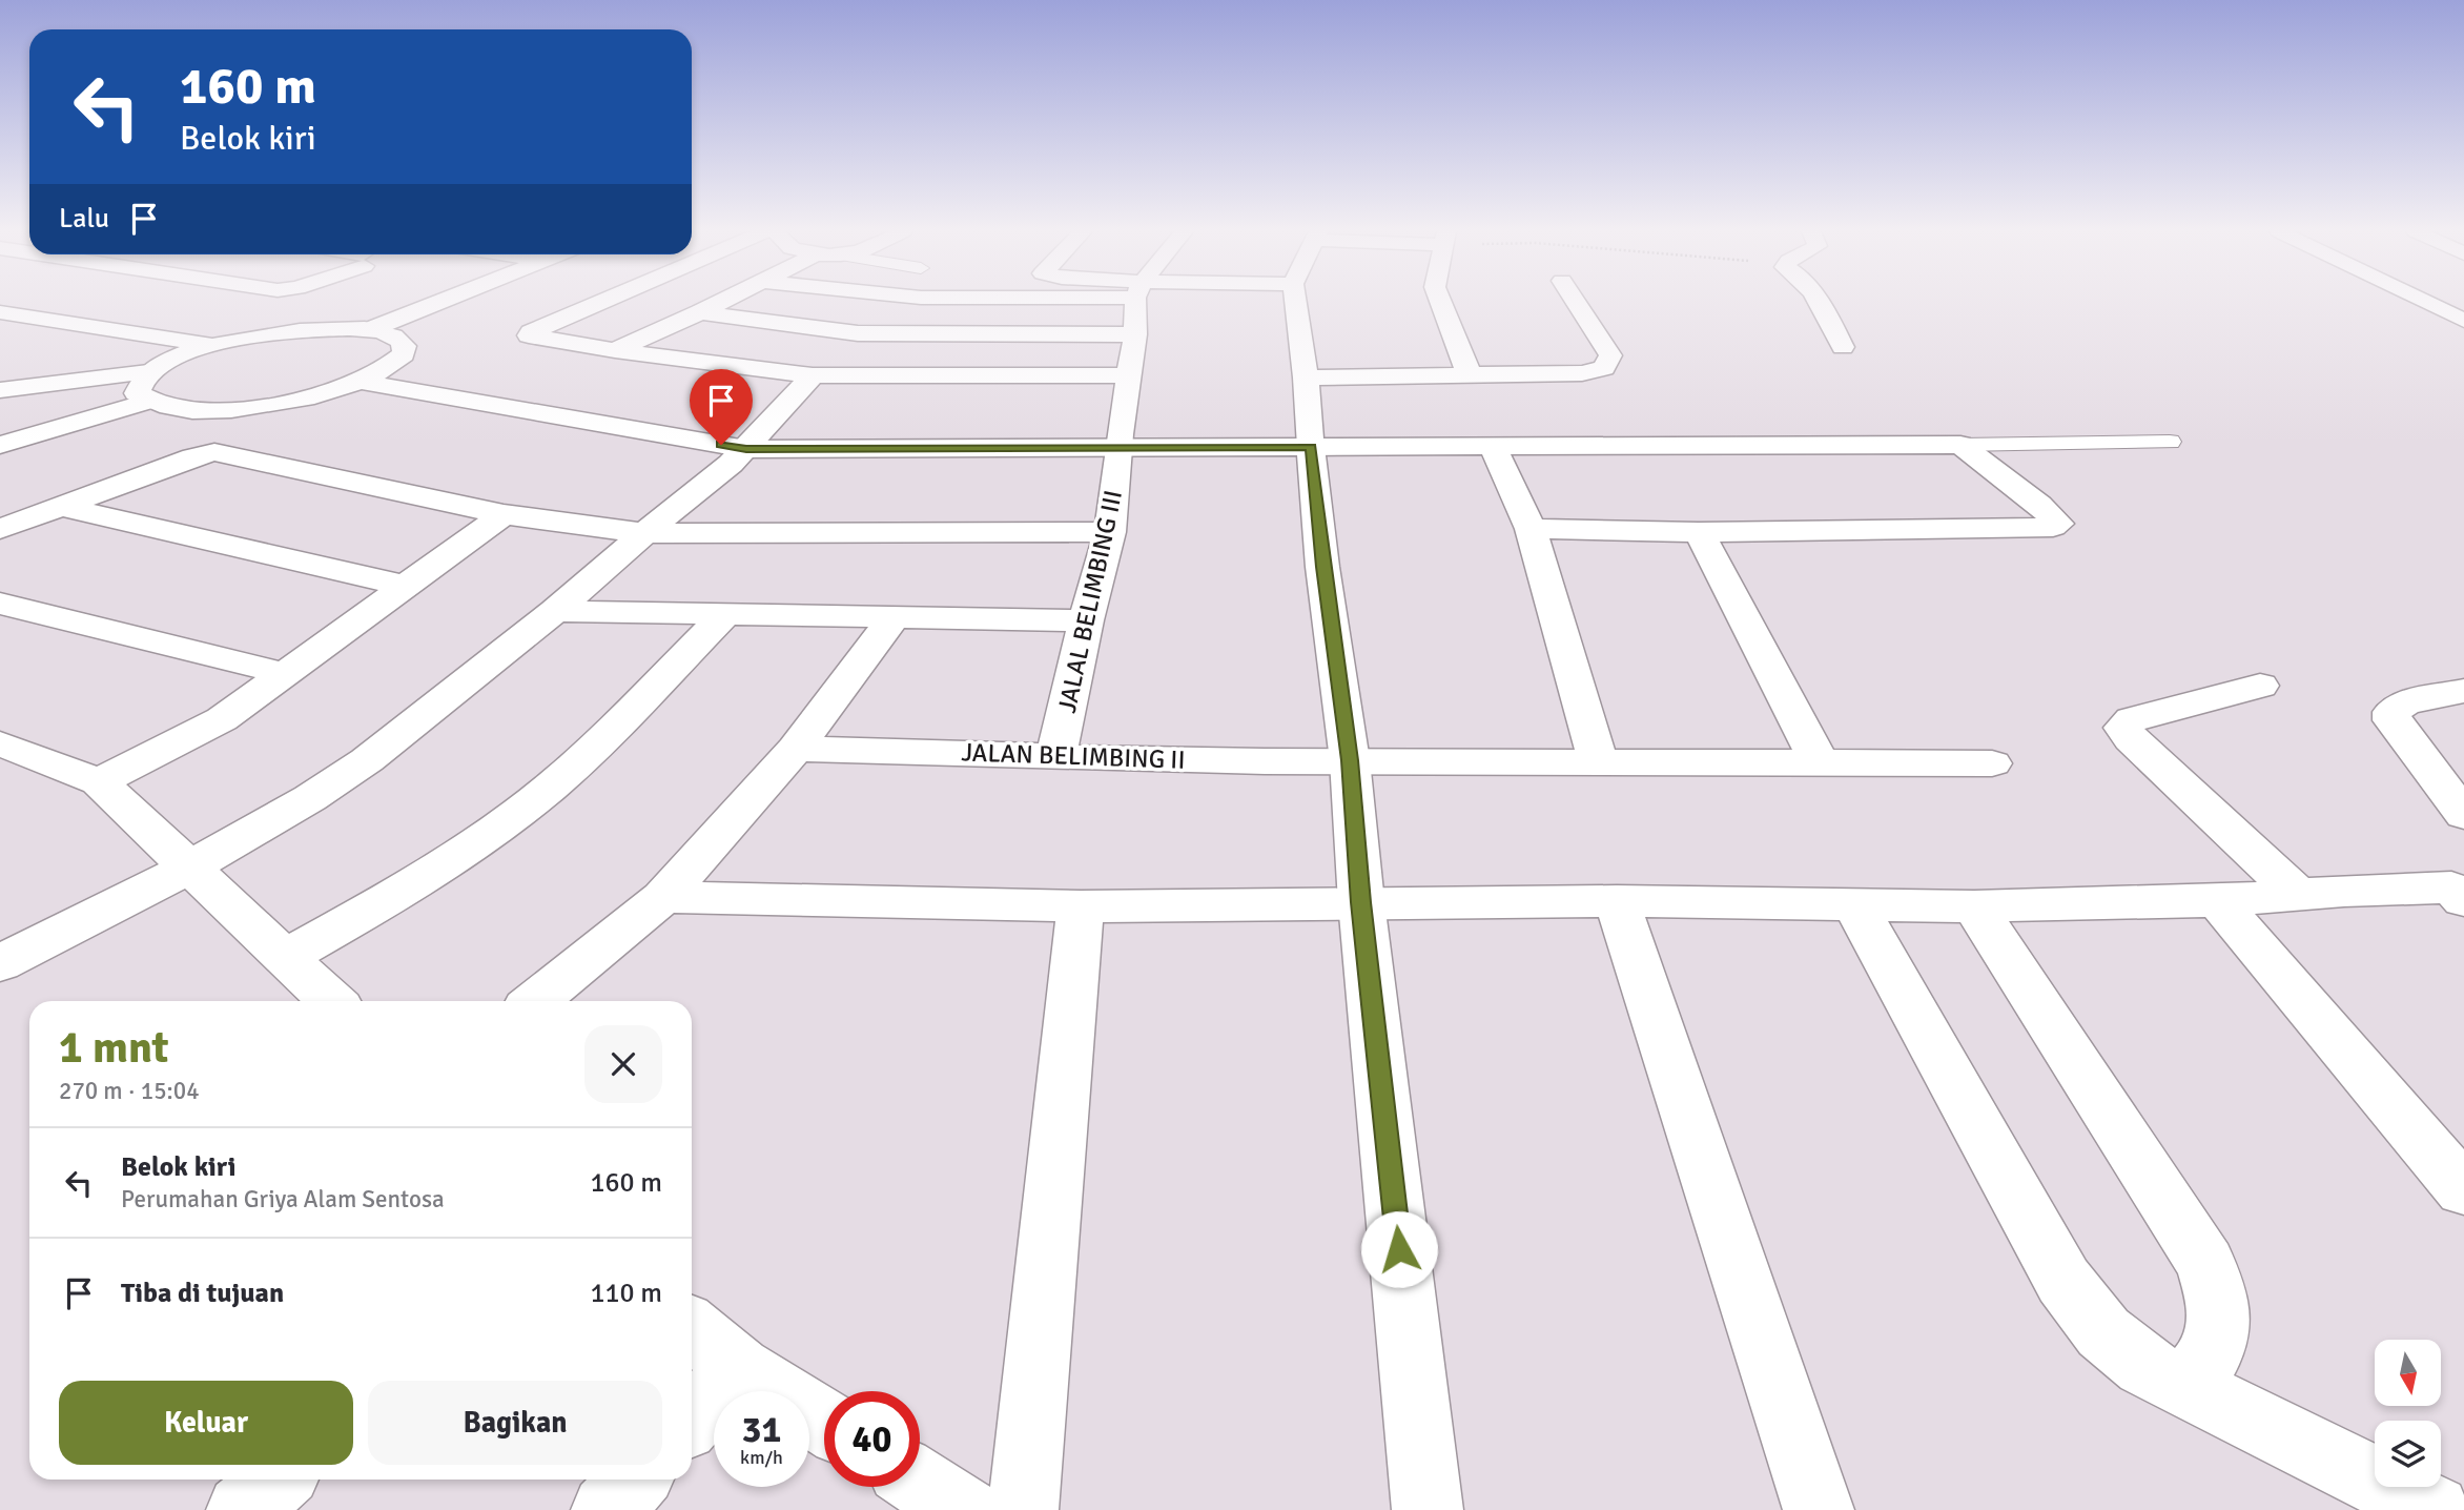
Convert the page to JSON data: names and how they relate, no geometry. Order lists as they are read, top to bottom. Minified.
{"streets":{"street":["JALAL BELIMBING III","JALAN BELIMBING II"]},"crossings":[["JALAL BELIMBING III","JALAN BELIMBING II"]],"north":"bottom","page":{"turn":["160 m","Belok kiri"],"then":"Lalu","heading":["1 mnt","270 m · 15:04"],"list":[{"name":"Belok kiri","note":"Perumahan Griya Alam Sentosa","value":"160 m"},{"name":"Tiba di tujuan","value":"110 m"}],"buttons":["Keluar","Bagikan"],"speed":"31 km/h","limit":"40"}}
